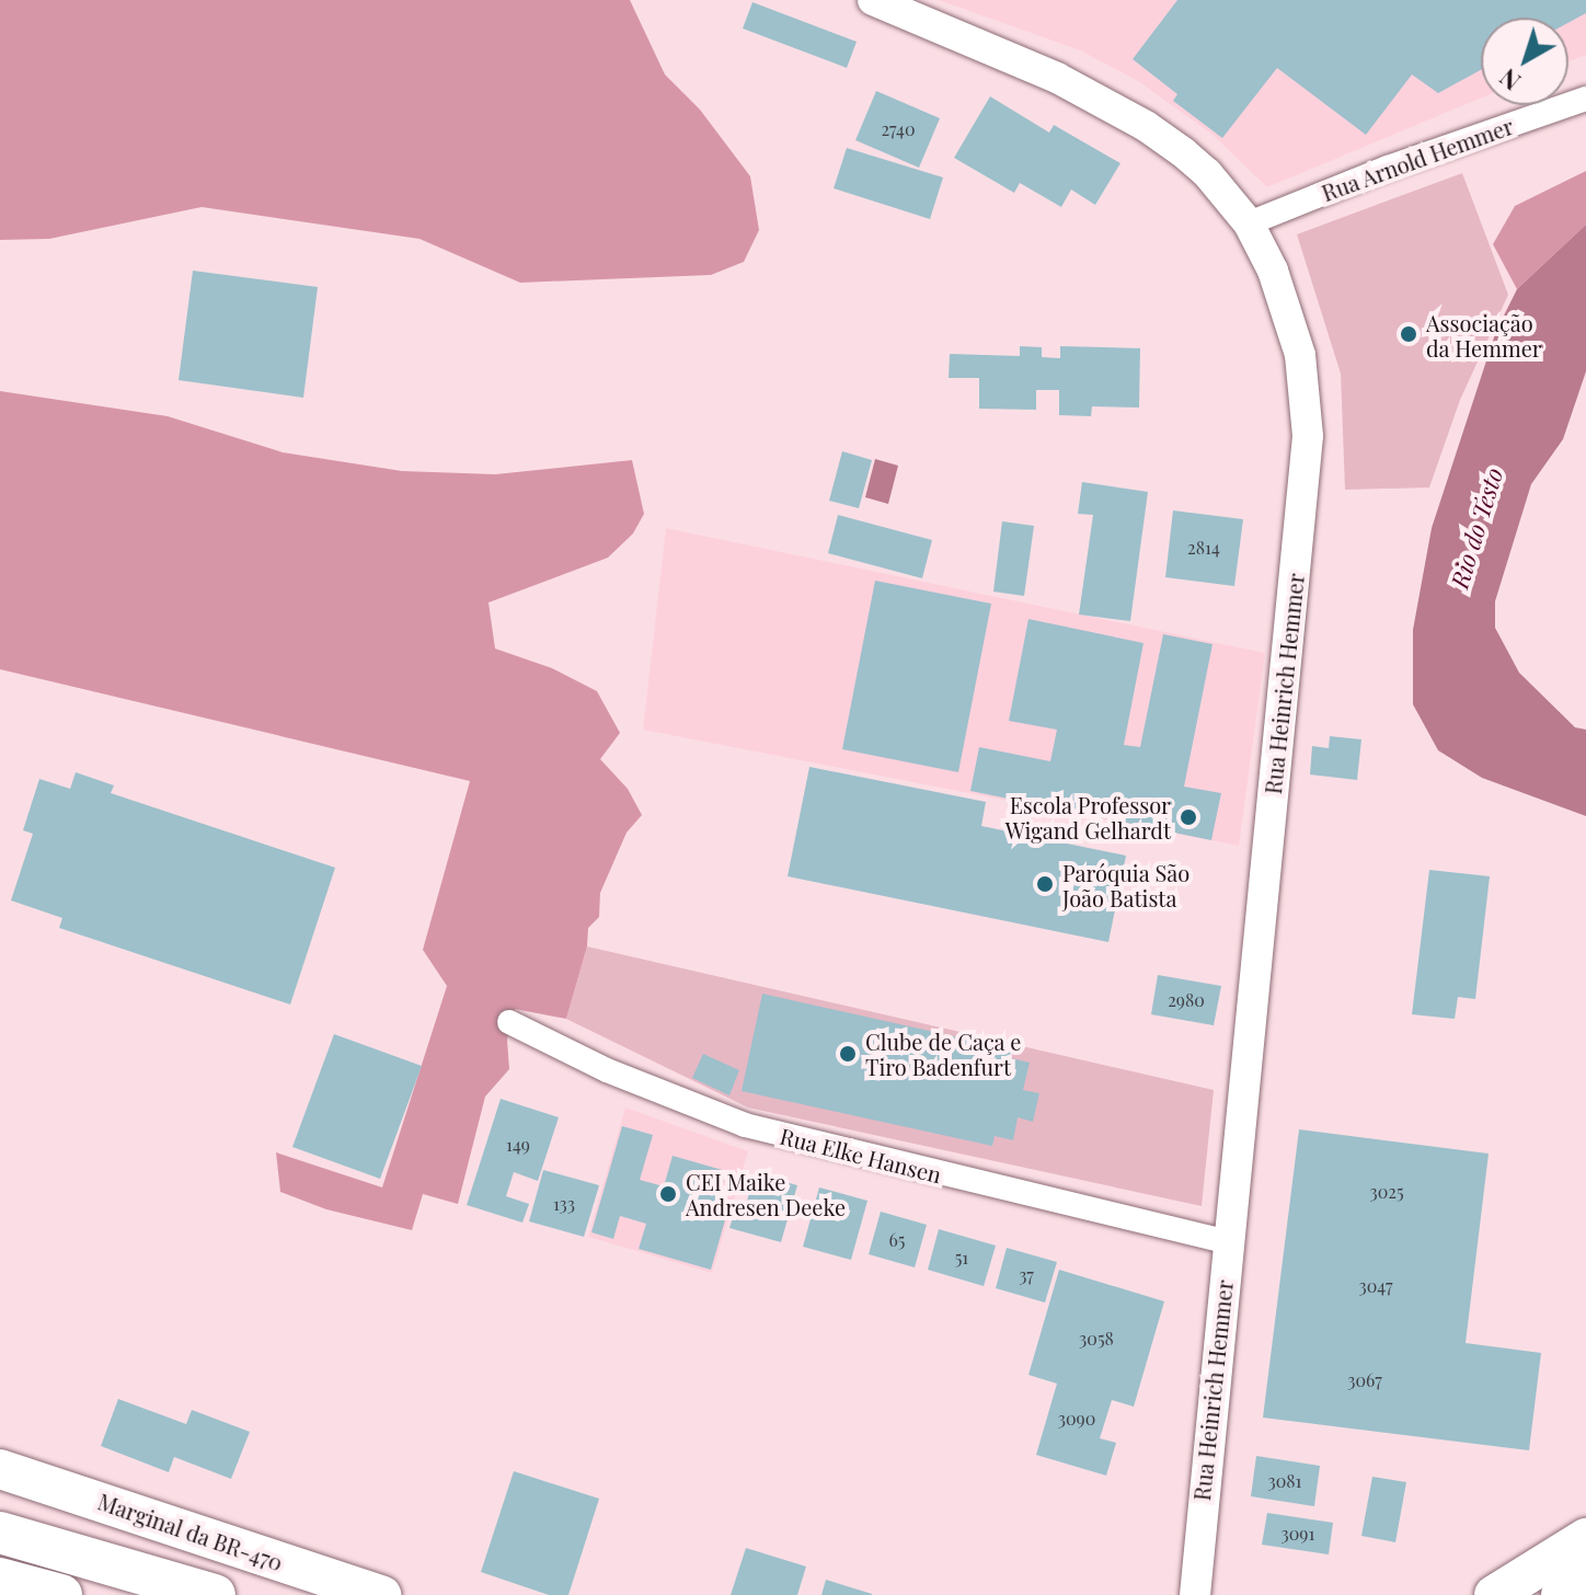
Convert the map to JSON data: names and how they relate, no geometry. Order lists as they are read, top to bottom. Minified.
{"streets":{"main road":["Marginal da BR-470"],"street":["Rua Arnold Hemmer","Rua Heinrich Hemmer","Rua Elke Hansen"]},"crossings":[["Rua Arnold Hemmer","Rua Heinrich Hemmer"],["Rua Heinrich Hemmer","Rua Elke Hansen"]],"water":["Rio do Testo"],"places":["Associação da Hemmer","Escola Professor Wigand Gelhardt","Paróquia São João Batista","Clube de Caça e Tiro Badenfurt","CEI Maike Andresen Deeke"],"house_numbers":["2740","2814","2980","149","3025","133","65","51","37","3047","3058","3067","3090","3081","3091"],"north":"bottom left"}
